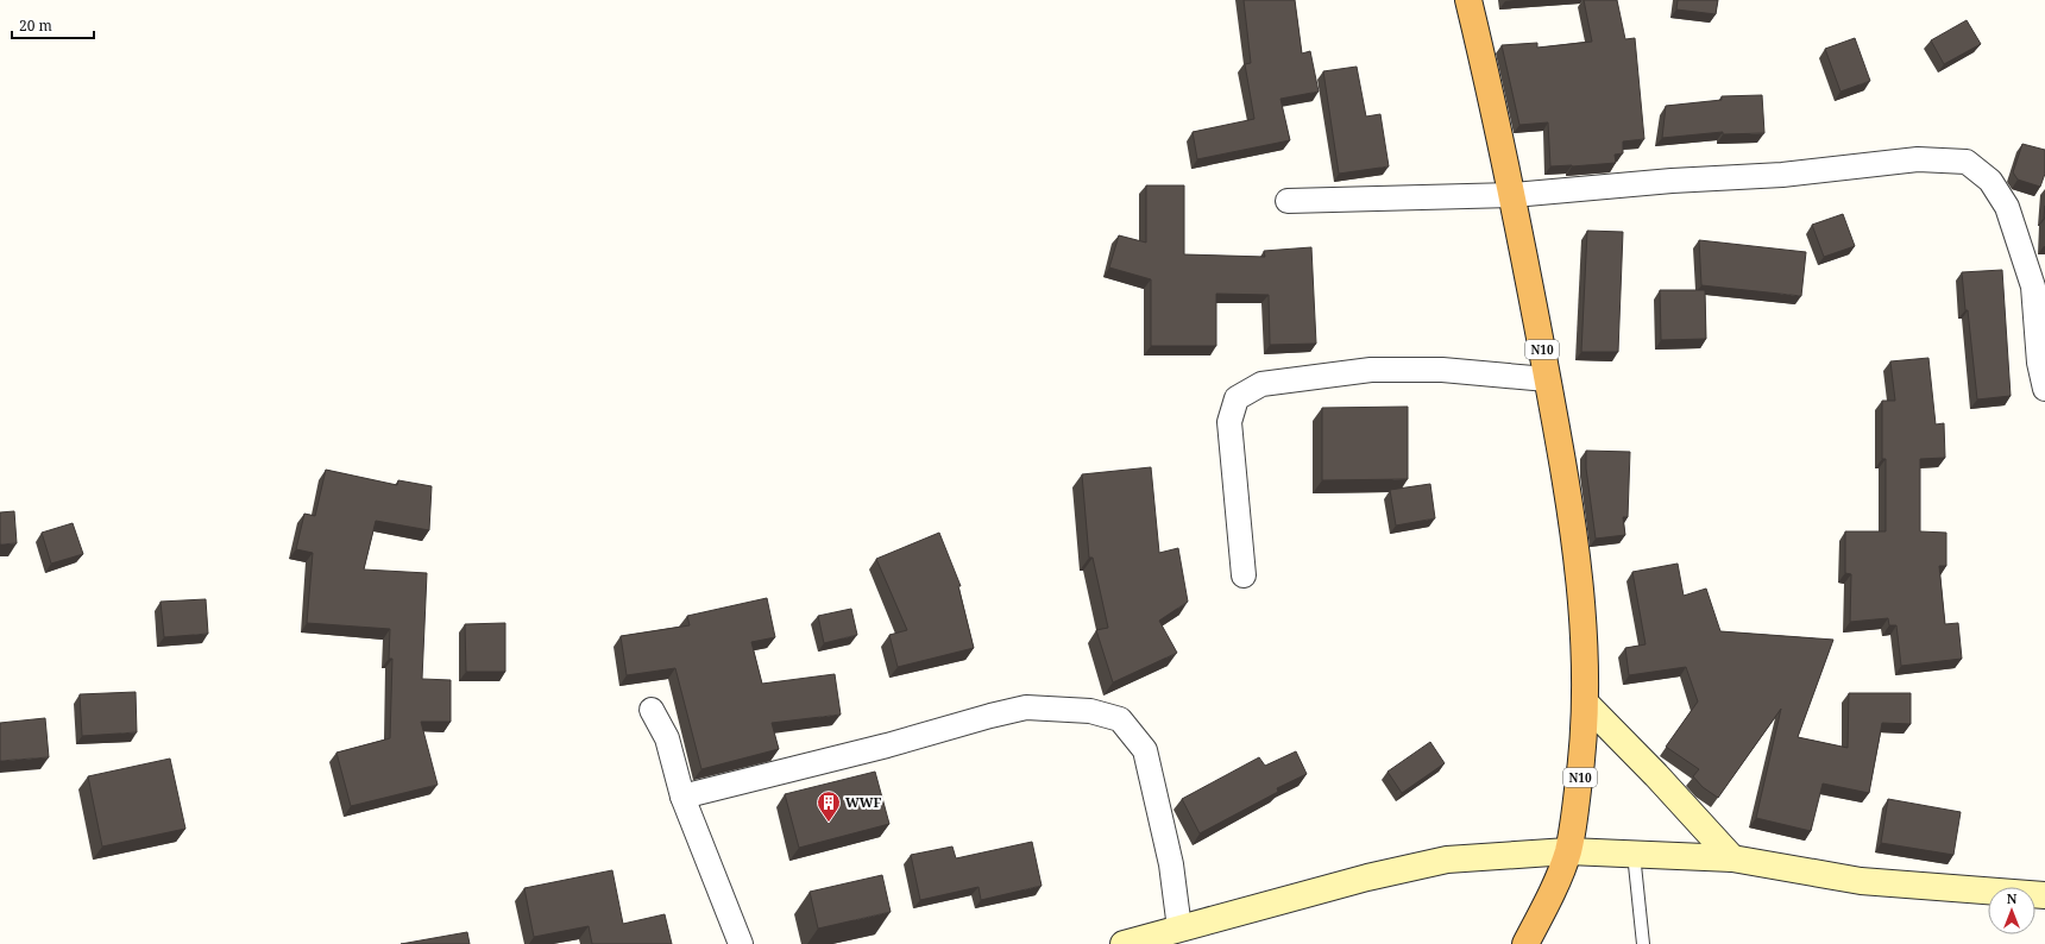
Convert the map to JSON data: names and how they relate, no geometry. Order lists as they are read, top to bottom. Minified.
{"streets":{"highway":["N10"]},"places":{"building":["WWF"]},"scale_bar":"20 m","north":"top"}
